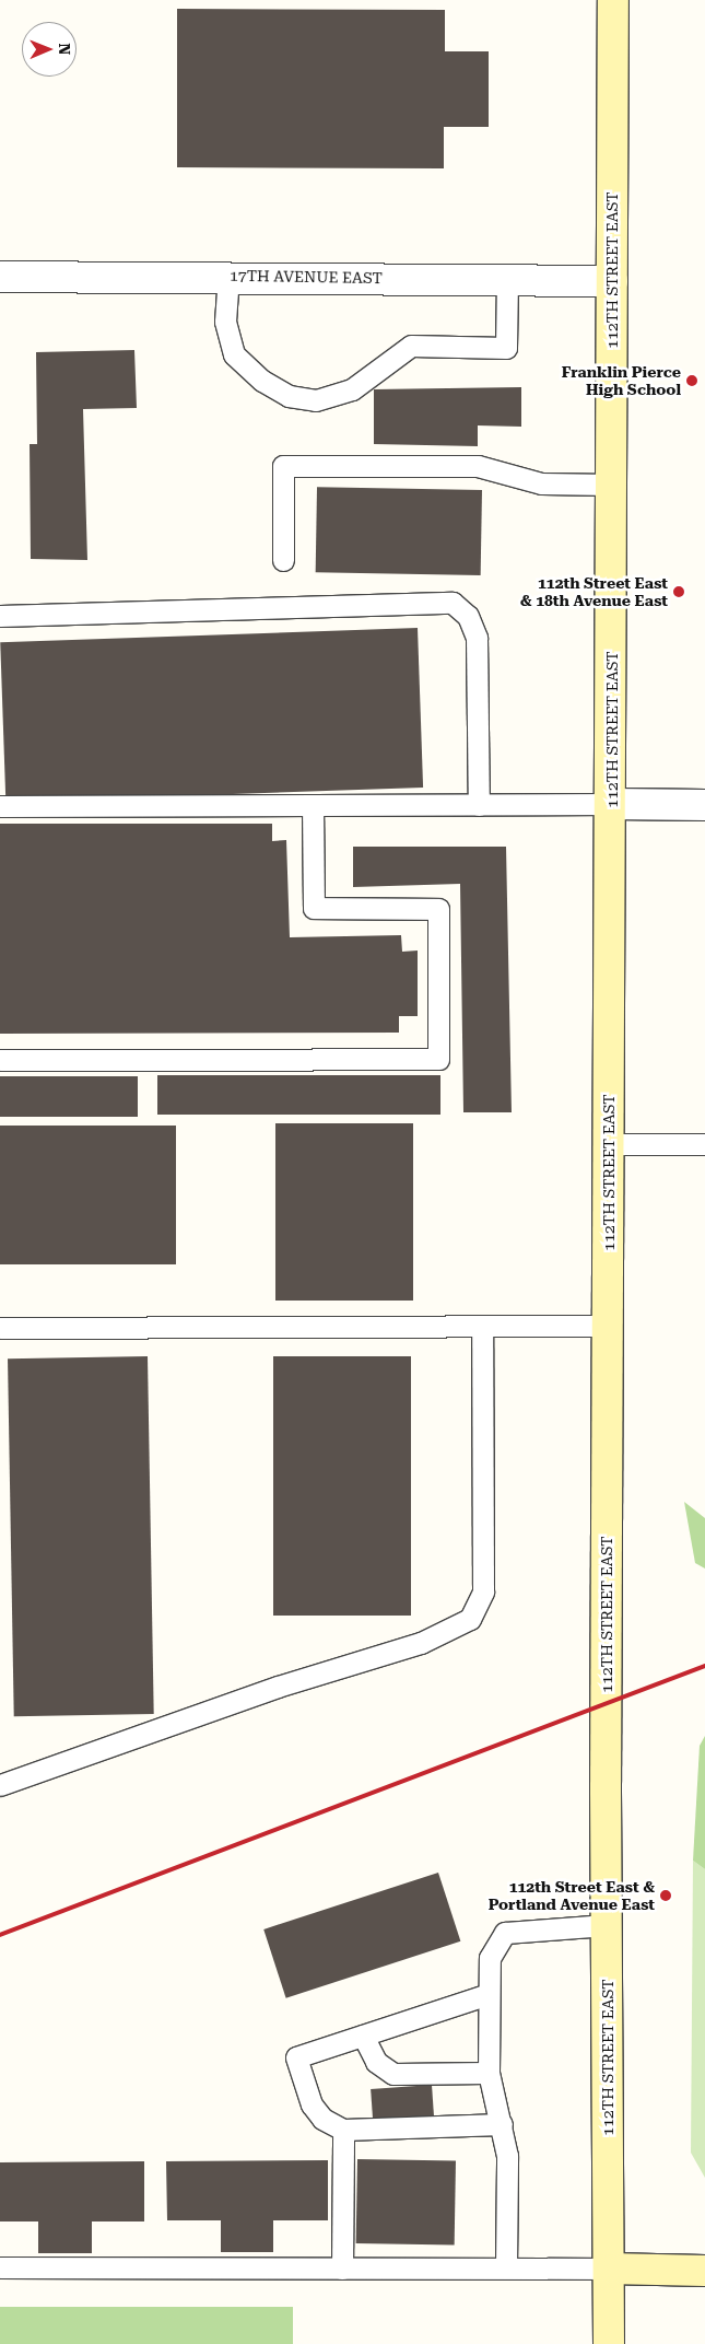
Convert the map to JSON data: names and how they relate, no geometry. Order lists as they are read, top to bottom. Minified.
{"streets":{"main road":["112TH STREET EAST"],"street":["17TH AVENUE EAST"]},"crossings":[["112TH STREET EAST","17TH AVENUE EAST"]],"places":["Franklin Pierce High School","112th Street East & 18th Avenue East","112th Street East & Portland Avenue East"],"north":"right"}
